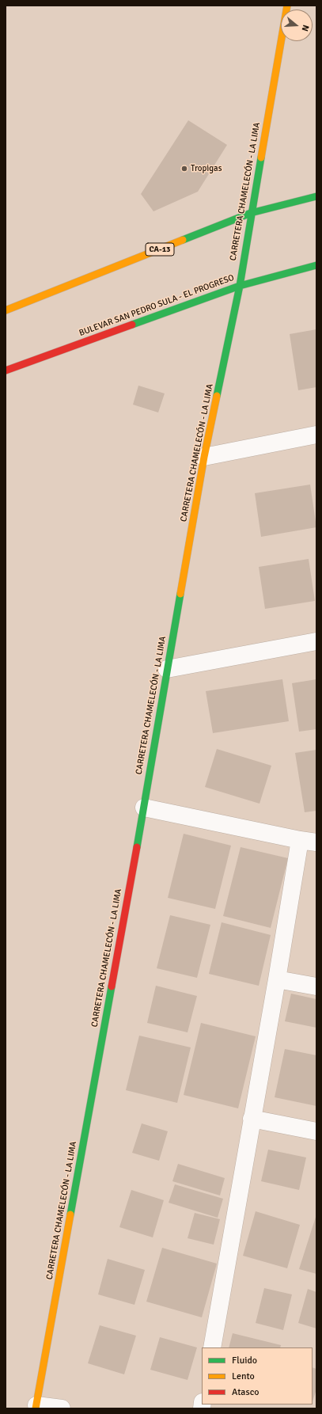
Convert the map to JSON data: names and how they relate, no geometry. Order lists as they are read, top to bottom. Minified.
{"streets":{"street":["CARRETERA CHAMELECÓN - LA LIMA","CA-13","BULEVAR SAN PEDRO SULA - EL PROGRESO"]},"crossings":[["CARRETERA CHAMELECÓN - LA LIMA","CA-13"],["CARRETERA CHAMELECÓN - LA LIMA","BULEVAR SAN PEDRO SULA - EL PROGRESO"]],"places":["Tropigas"],"legend":["Fluido","Lento","Atasco"],"north":"right"}
